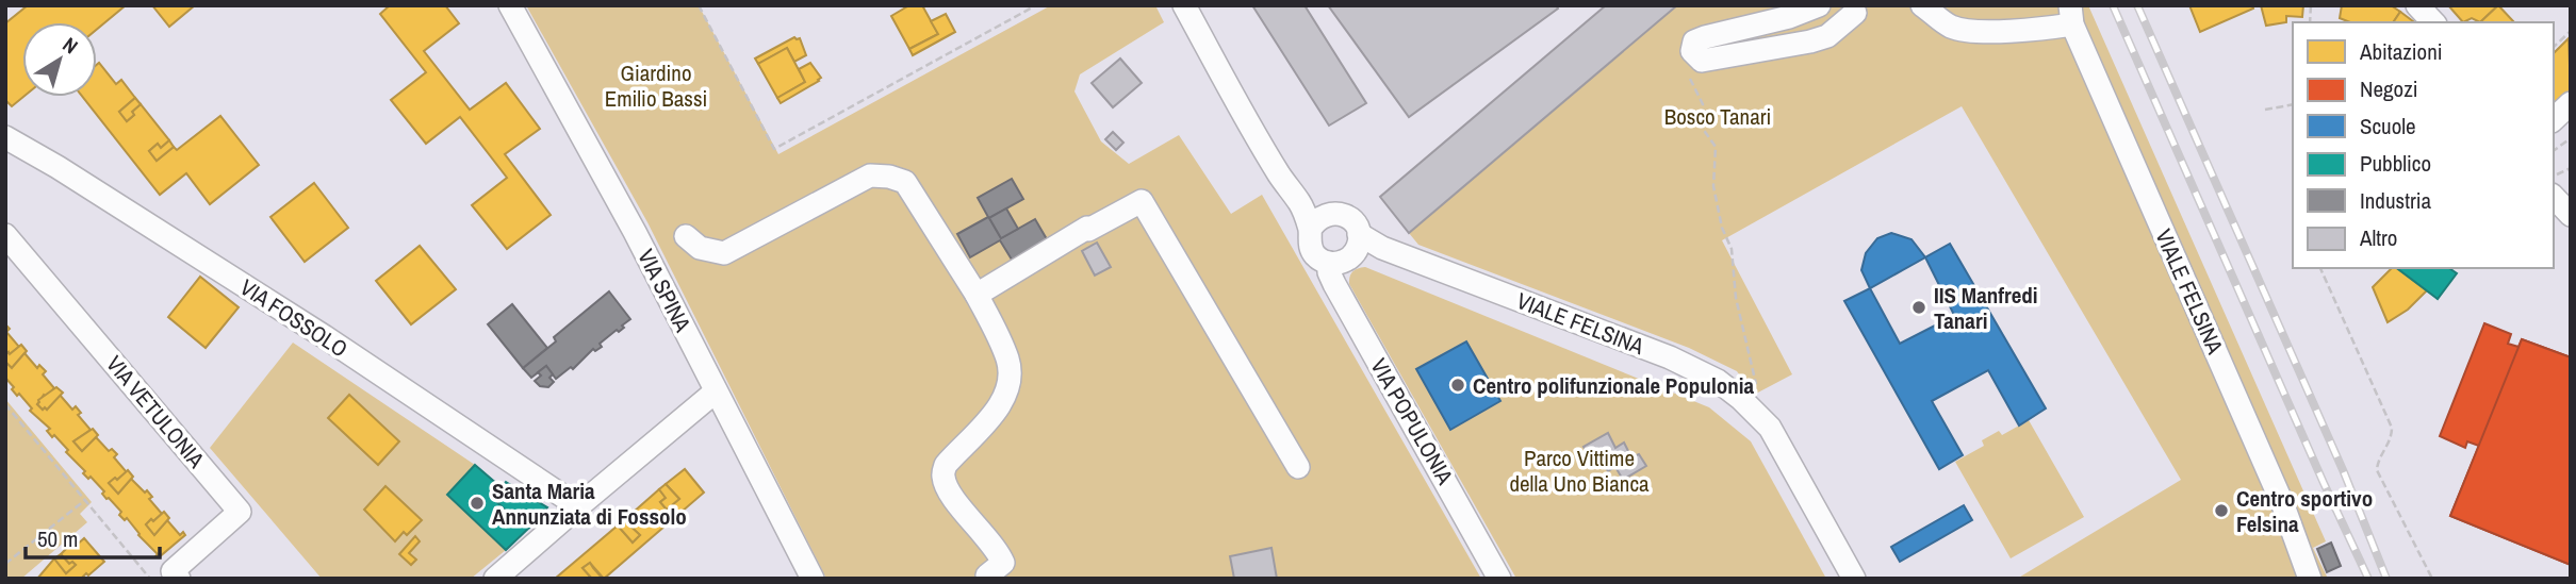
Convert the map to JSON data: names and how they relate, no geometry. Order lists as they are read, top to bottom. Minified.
{"streets":{"street":["VIA SPINA","VIALE FELSINA","VIA FOSSOLO","VIA VETULONIA","VIA POPULONIA"]},"crossings":[["VIALE FELSINA","VIA POPULONIA"]],"parks":["Giardino Emilio Bassi","Bosco Tanari","Parco Vittime della Uno Bianca"],"places":["IIS Manfredi Tanari","Centro polifunzionale Populonia","Santa Maria Annunziata di Fossolo","Centro sportivo Felsina"],"legend":["Abitazioni","Negozi","Scuole","Pubblico","Industria","Altro"],"scale_bar":"50 m","north":"top right"}
